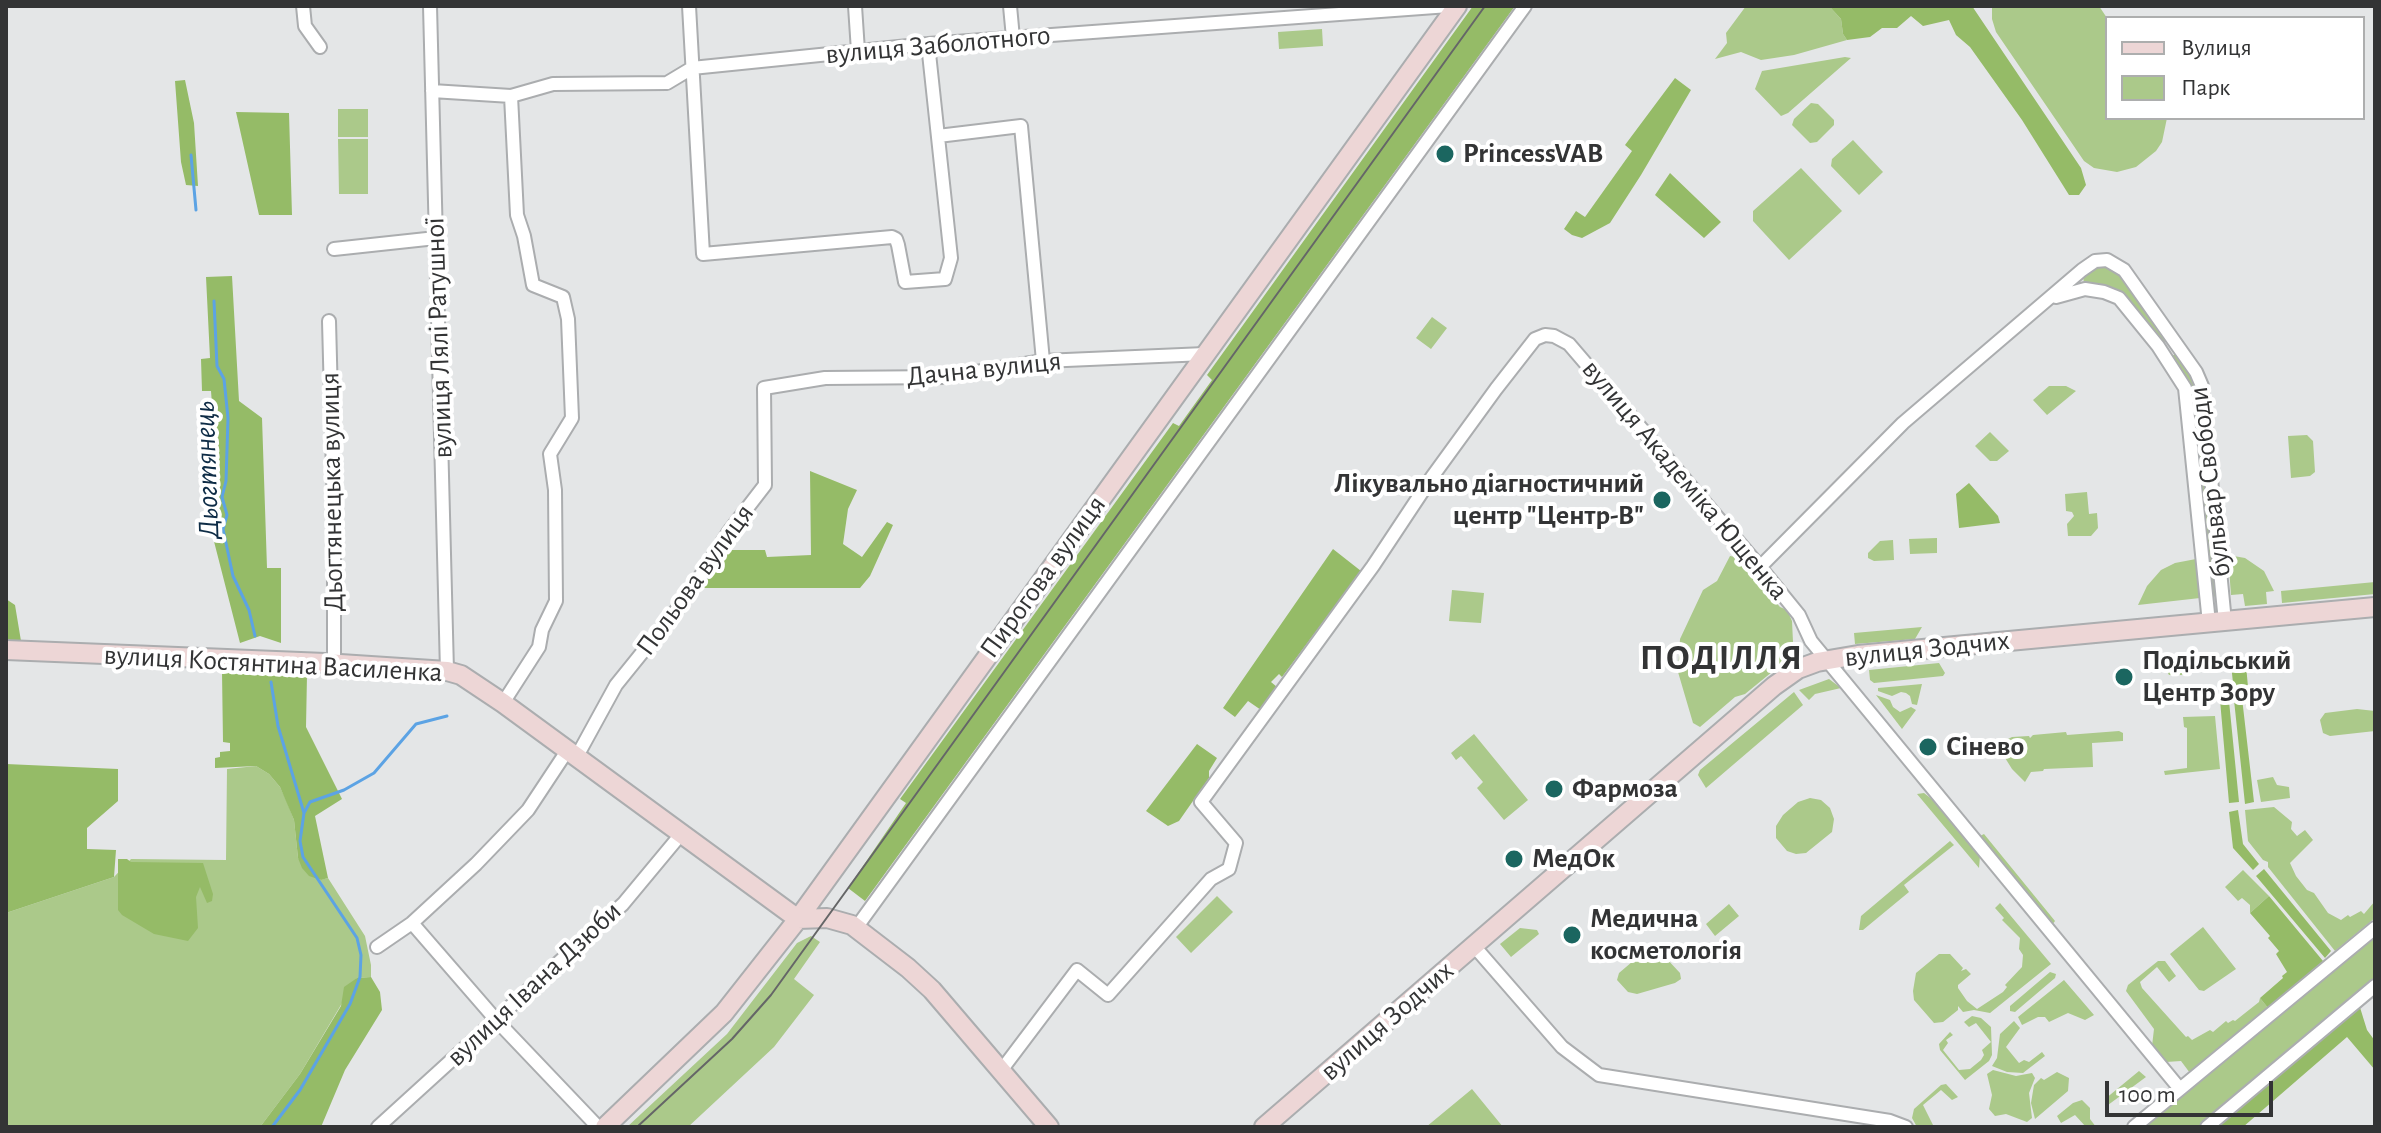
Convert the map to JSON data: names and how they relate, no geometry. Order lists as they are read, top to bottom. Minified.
{"streets":{"main road":["Пирогова вулиця","вулиця Зодчих","вулиця Костянтина Василенка"],"street":["вулиця Заболотного","вулиця Лялі Ратушної","Дачна вулиця","вулиця Академіка Ющенка","бульвар Свободи","Дьогтянецька вулиця","Польова вулиця","вулиця Івана Дзюби"]},"crossings":[["вулиця Заболотного","вулиця Лялі Ратушної"],["вулиця Лялі Ратушної","вулиця Костянтина Василенка"],["Дачна вулиця","Пирогова вулиця"],["Дачна вулиця","Польова вулиця"],["вулиця Академіка Ющенка","бульвар Свободи"],["вулиця Академіка Ющенка","вулиця Зодчих"],["бульвар Свободи","вулиця Зодчих"],["Дьогтянецька вулиця","вулиця Костянтина Василенка"],["Пирогова вулиця","вулиця Костянтина Василенка"],["Польова вулиця","вулиця Костянтина Василенка"],["вулиця Костянтина Василенка","вулиця Івана Дзюби"]],"districts":["ПОДІЛЛЯ"],"water":["Дьогтянець"],"places":["PrincessVAB","Лікувально діагностичний центр \"Центр-В\"","Подільський Центр Зору","Сінево","Фармоза","МедОк","Медична косметологія"],"legend":["Вулиця","Парк"],"scale_bar":"100 m"}
